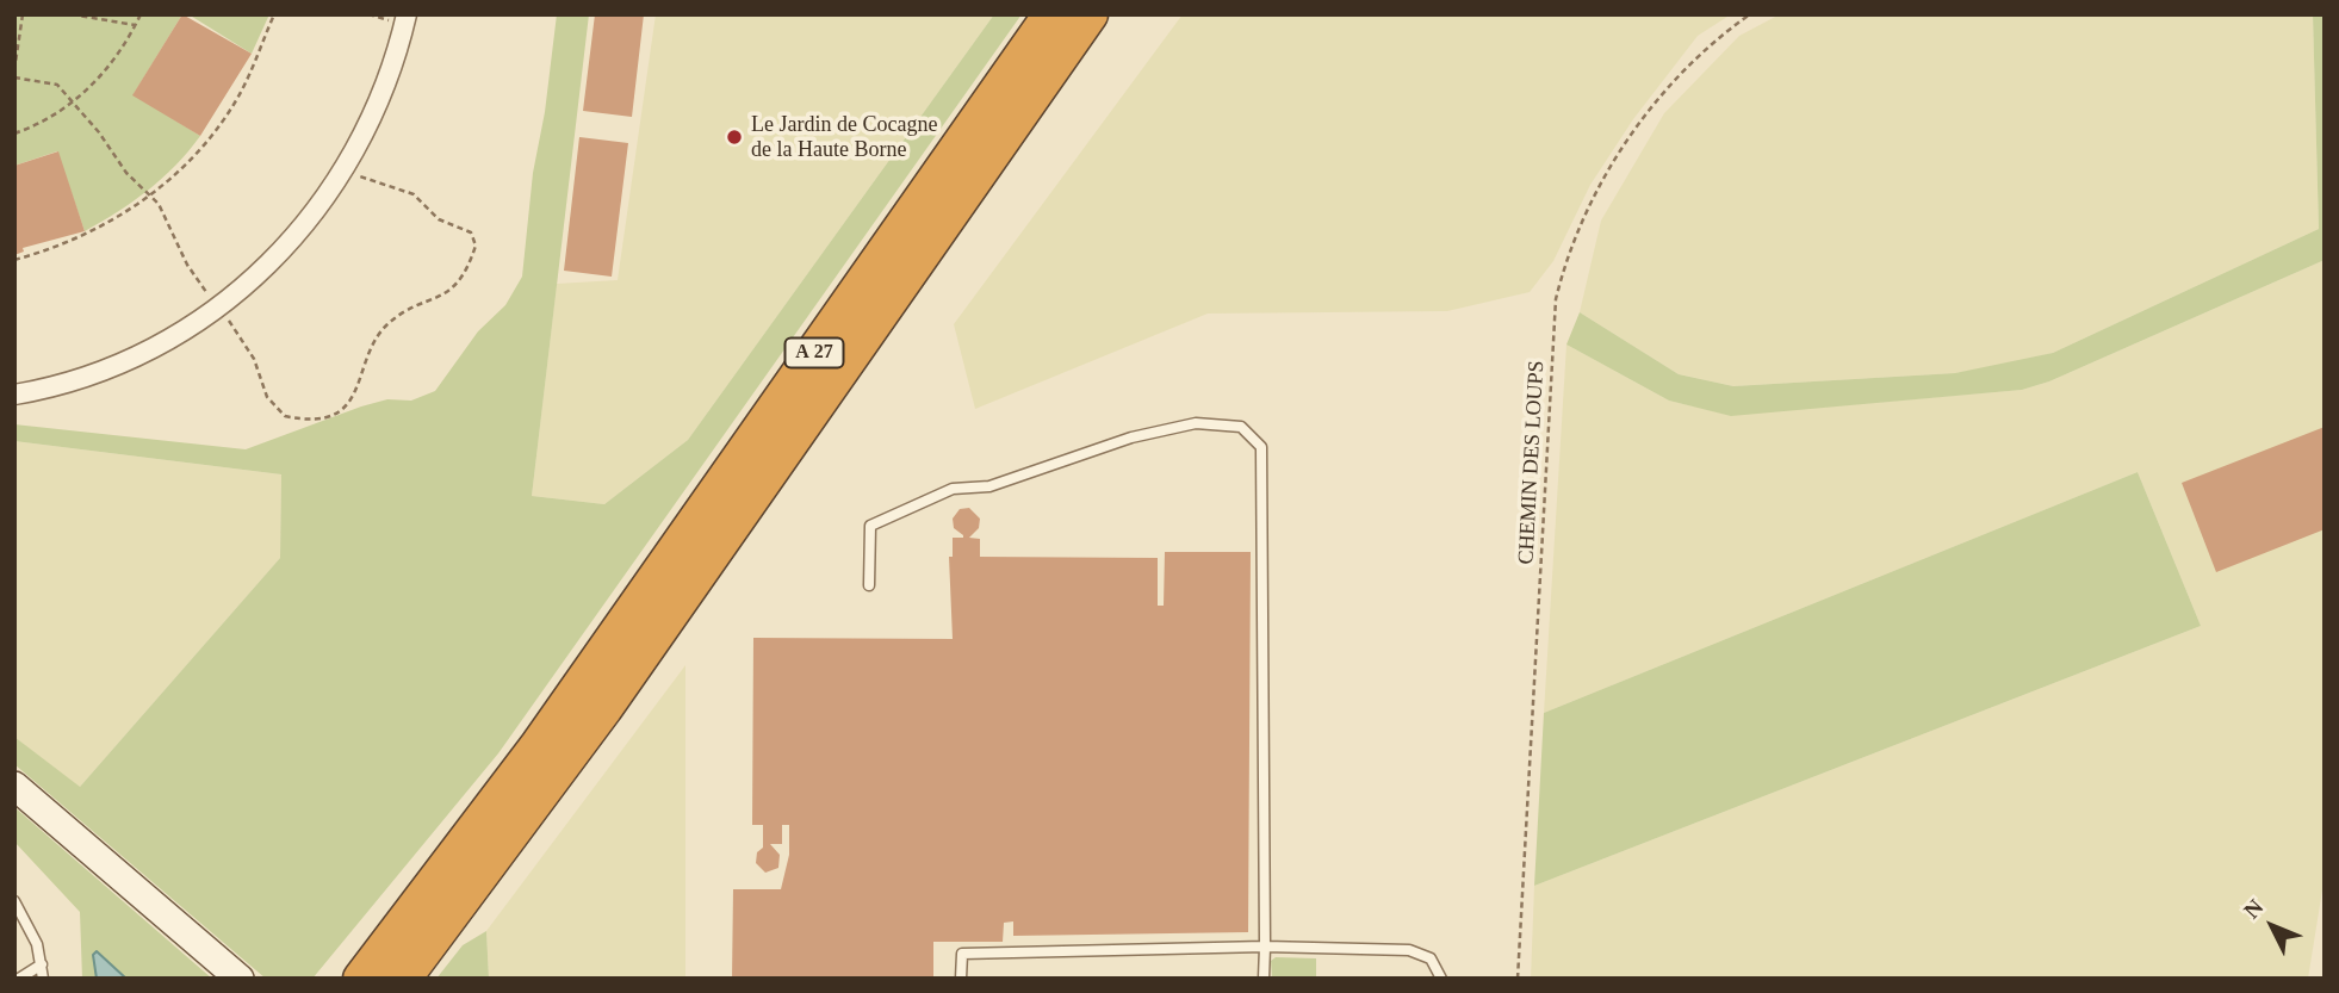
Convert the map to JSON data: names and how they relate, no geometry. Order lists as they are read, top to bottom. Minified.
{"streets":{"highway":["A 27"],"path":["CHEMIN DES LOUPS"]},"places":["Le Jardin de Cocagne de la Haute Borne"],"north":"top left"}
